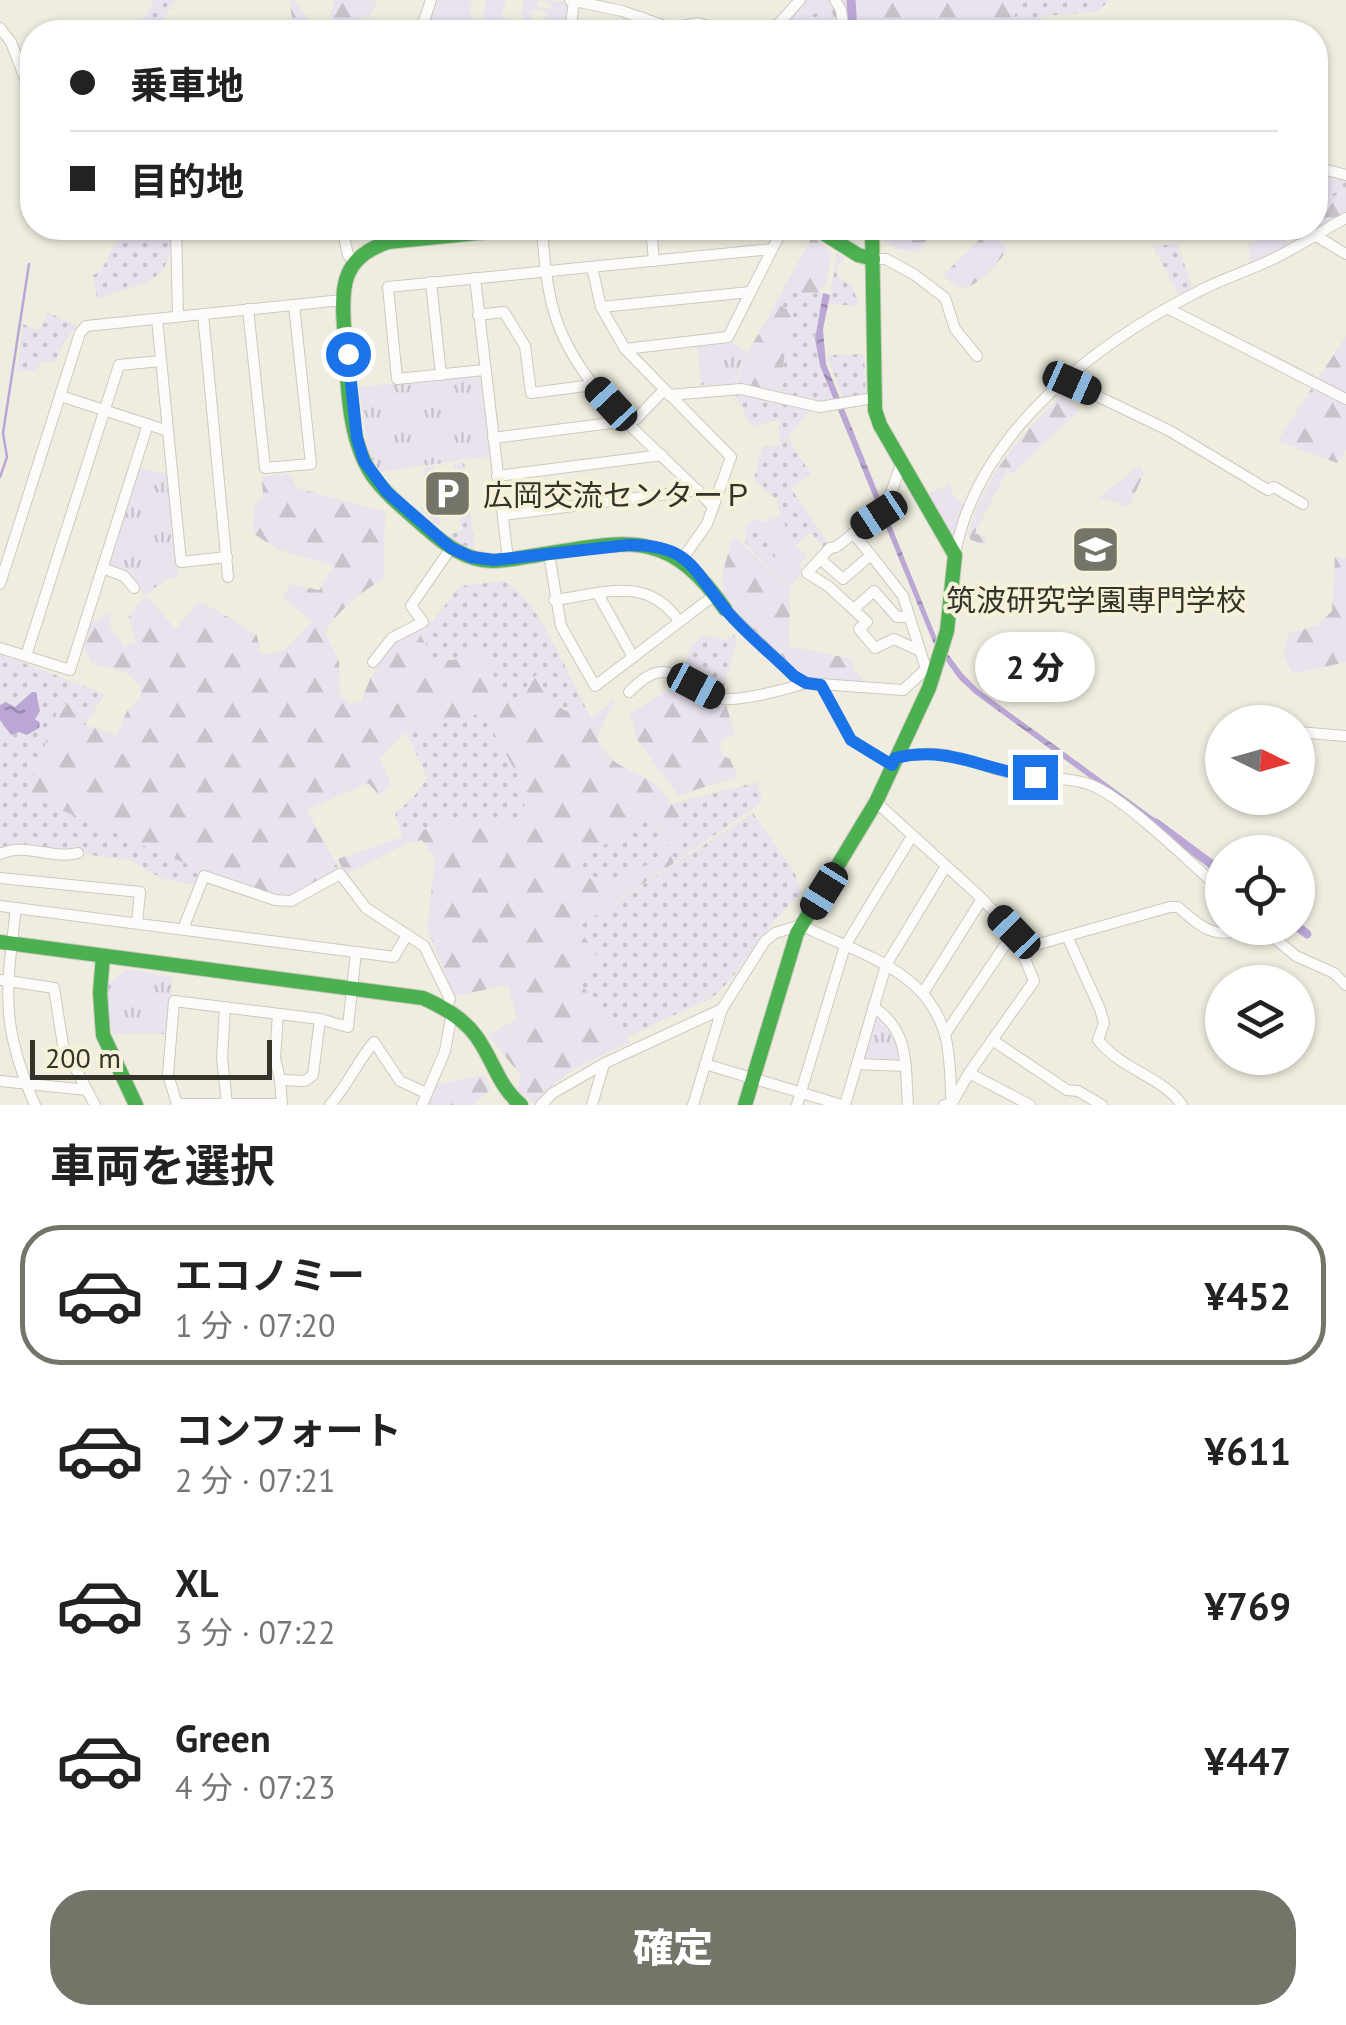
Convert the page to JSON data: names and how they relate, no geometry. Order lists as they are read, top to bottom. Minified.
{"places":{"parking":["広岡交流センターＰ"],"school or university":["筑波研究学園専門学校"]},"scale_bar":"200 m","north":"right","page":{"banner":["乗車地","目的地"],"bubble":"2 分","scale":"200 m","heading":"車両を選択","list":[{"name":"エコノミー","note":"1 分 · 07:20","value":"¥452"},{"name":"コンフォート","note":"2 分 · 07:21","value":"¥611"},{"name":"XL","note":"3 分 · 07:22","value":"¥769"},{"name":"Green","note":"4 分 · 07:23","value":"¥447"}],"buttons":"確定"}}
